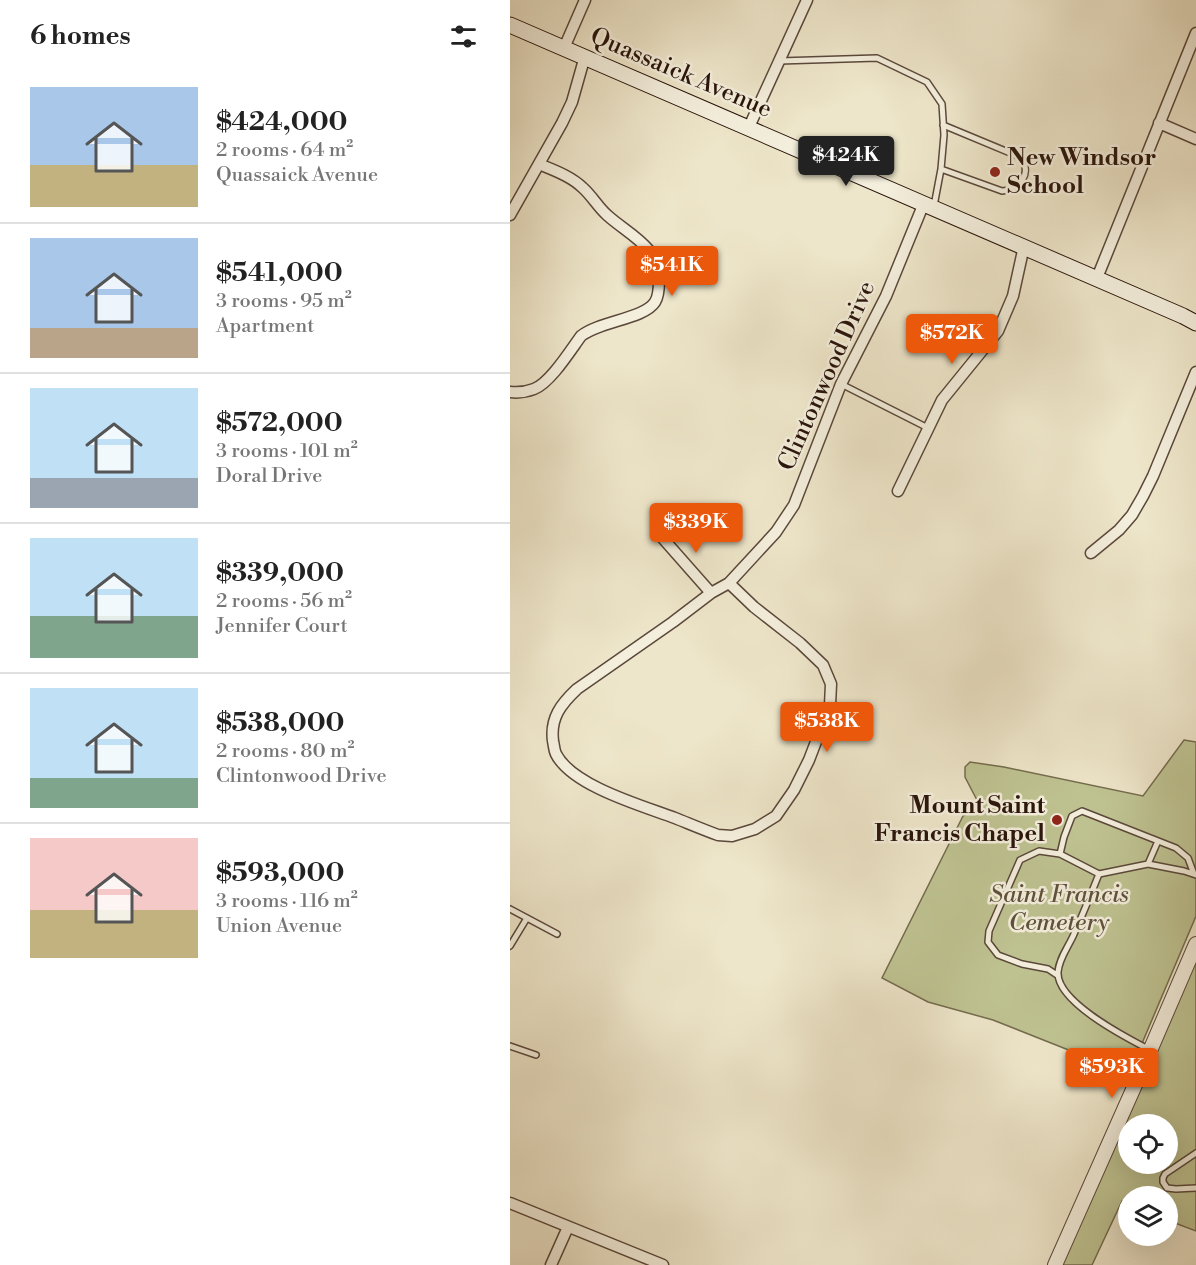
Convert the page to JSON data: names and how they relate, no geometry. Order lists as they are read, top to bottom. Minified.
{"streets":{"main road":["Quassaick Avenue"],"street":["Clintonwood Drive"]},"crossings":[["Quassaick Avenue","Clintonwood Drive"]],"parks":["Saint Francis Cemetery"],"places":["New Windsor School","Mount Saint Francis Chapel"],"page":{"heading":"6 homes","list":[{"name":"$424,000","note":"2 rooms · 64 m² · Quassaick Avenue"},{"name":"$541,000","note":"3 rooms · 95 m² · Apartment"},{"name":"$572,000","note":"3 rooms · 101 m² · Doral Drive"},{"name":"$339,000","note":"2 rooms · 56 m² · Jennifer Court"},{"name":"$538,000","note":"2 rooms · 80 m² · Clintonwood Drive"},{"name":"$593,000","note":"3 rooms · 116 m² · Union Avenue"}],"price":["$424K","$541K","$572K","$339K","$538K","$593K"]}}
